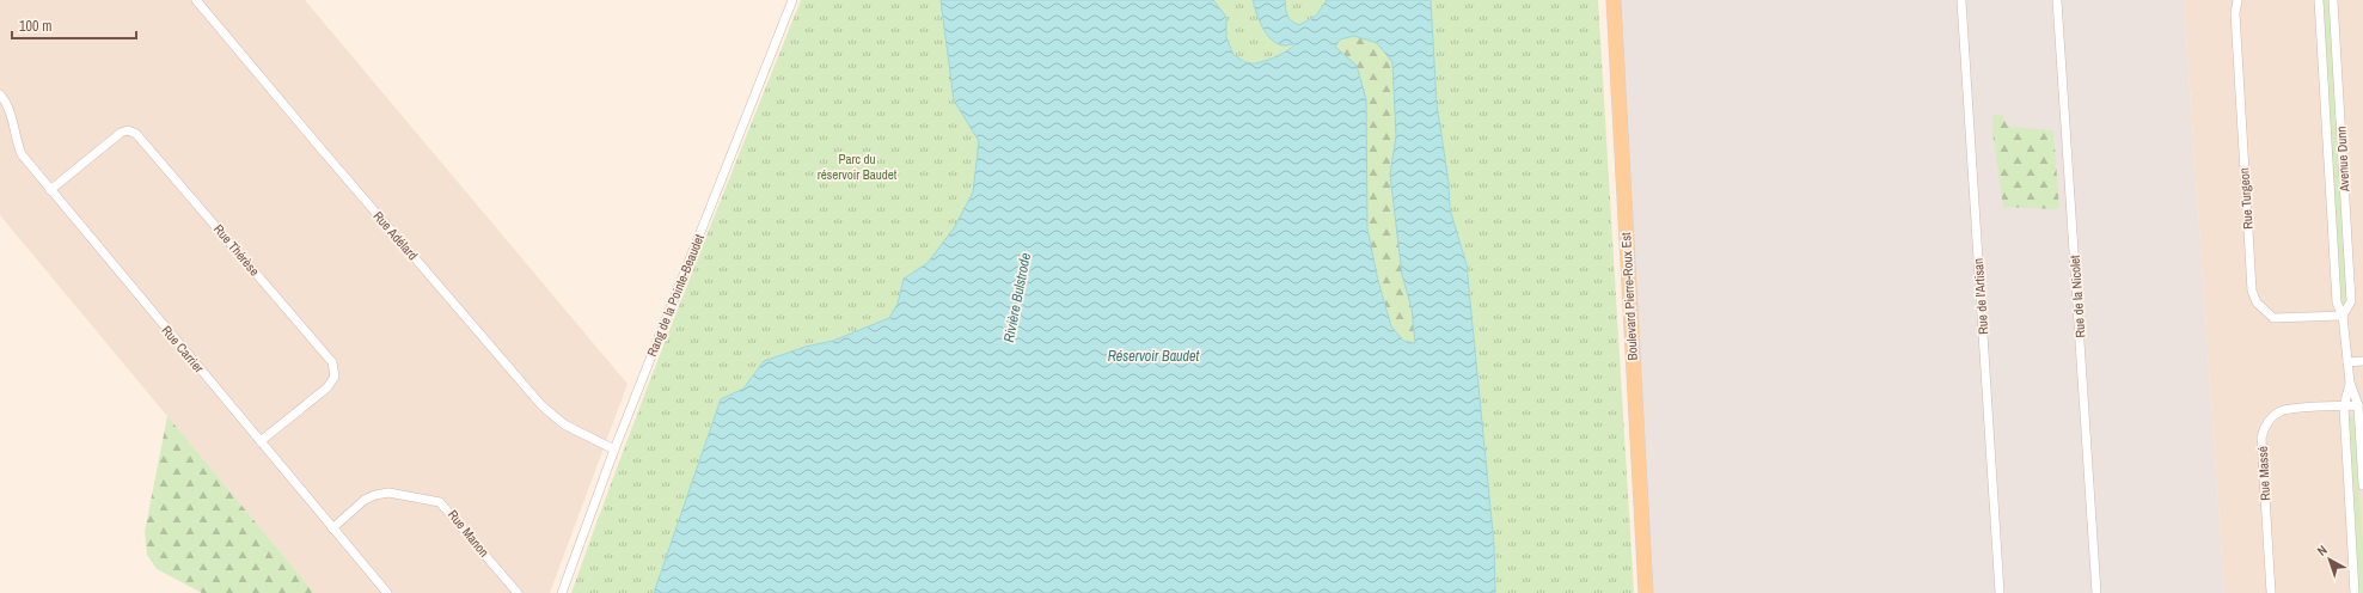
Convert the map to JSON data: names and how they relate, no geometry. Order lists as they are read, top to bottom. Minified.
{"streets":{"main road":["Boulevard Pierre-Roux Est"],"street":["Avenue Dunn","Rue Turgeon","Rue Adélard","Rue Thérèse","Rang de la Pointe-Beaudet","Rue de l'Artisan","Rue de la Nicolet","Rue Carrier","Rue Massé","Rue Manon"]},"crossings":[["Avenue Dunn","Rue Turgeon"],["Avenue Dunn","Rue Massé"],["Rue Adélard","Rang de la Pointe-Beaudet"],["Rue Thérèse","Rue Carrier"],["Rue Carrier","Rue Manon"]],"water":["Rivière Bulstrode","Réservoir Baudet"],"parks":["Parc du réservoir Baudet"],"scale_bar":"100 m","north":"top left"}
